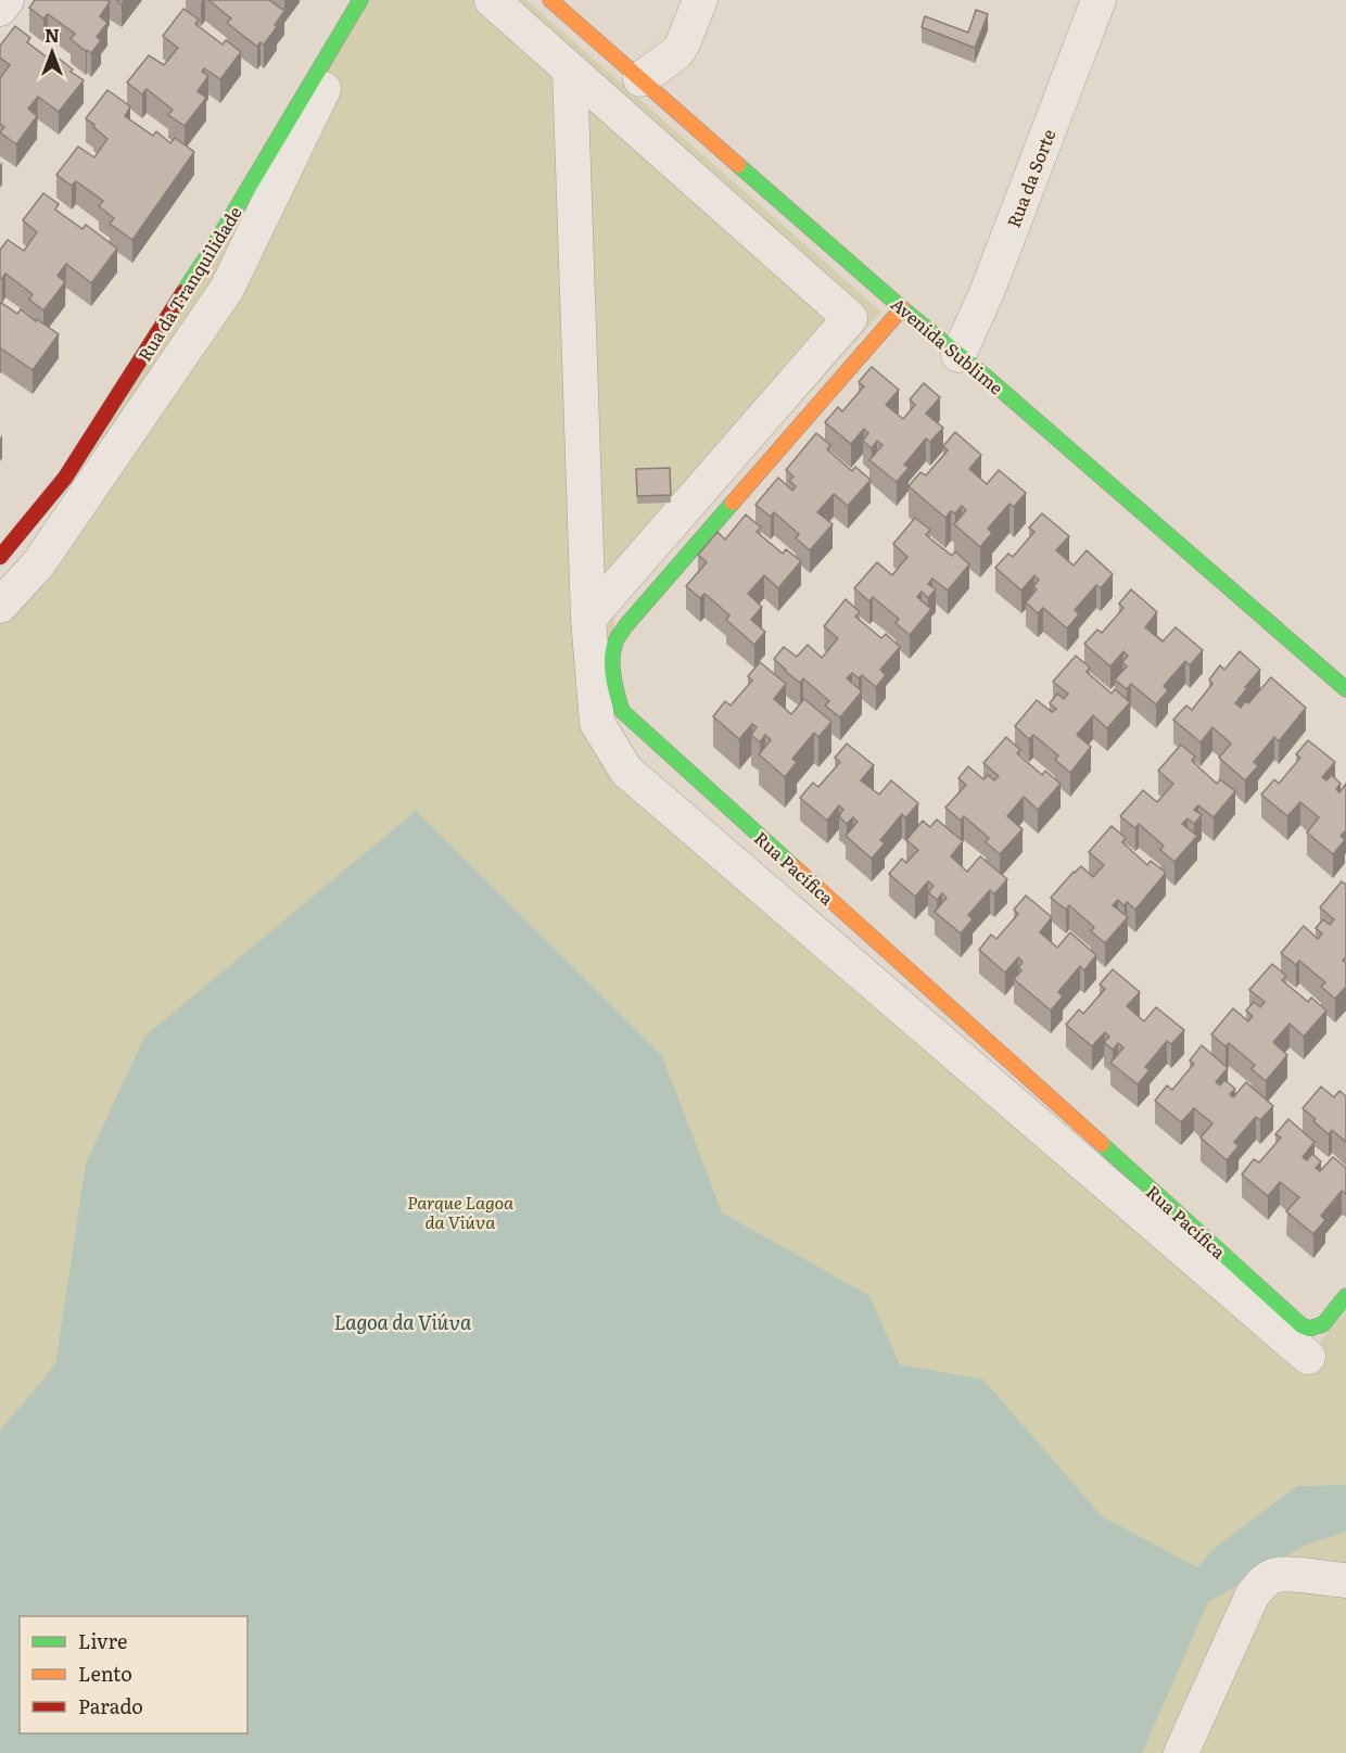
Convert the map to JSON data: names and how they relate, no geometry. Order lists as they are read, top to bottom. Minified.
{"streets":{"street":["Rua da Sorte","Rua da Tranquilidade","Avenida Sublime","Rua Pacífica"]},"crossings":[["Rua da Sorte","Avenida Sublime"],["Avenida Sublime","Rua Pacífica"]],"water":["Lagoa da Viúva"],"parks":["Parque Lagoa da Viúva"],"legend":["Livre","Lento","Parado"],"north":"top"}
